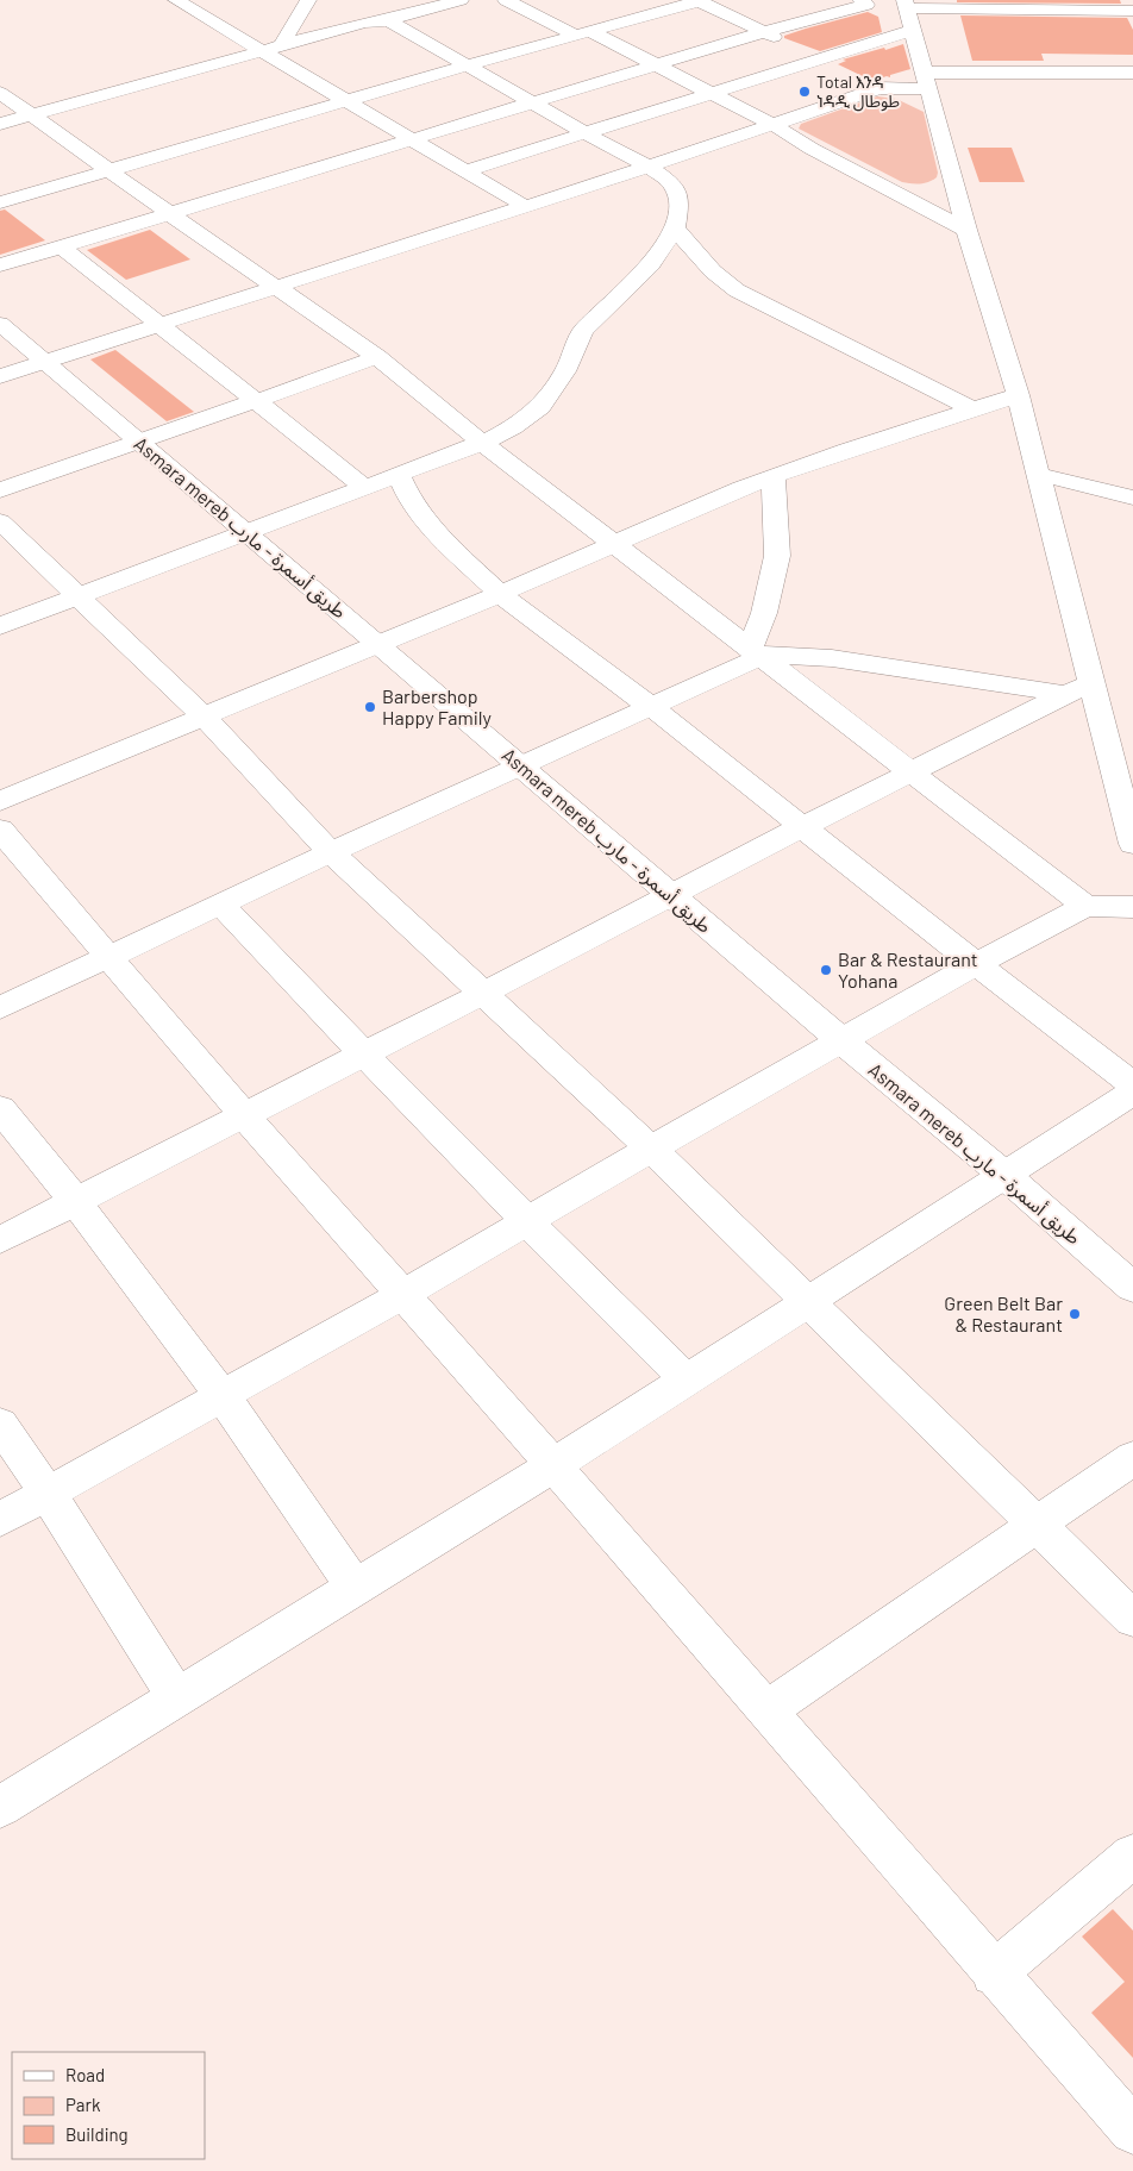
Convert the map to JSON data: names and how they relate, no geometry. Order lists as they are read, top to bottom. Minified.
{"streets":{"main road":["Asmara mereb طريق أسمرة - مارب"]},"places":["Total እንዳ ነዳዲ طوطال","Barbershop Happy Family","Bar & Restaurant Yohana","Green Belt Bar & Restaurant"],"legend":["Road","Park","Building"]}
